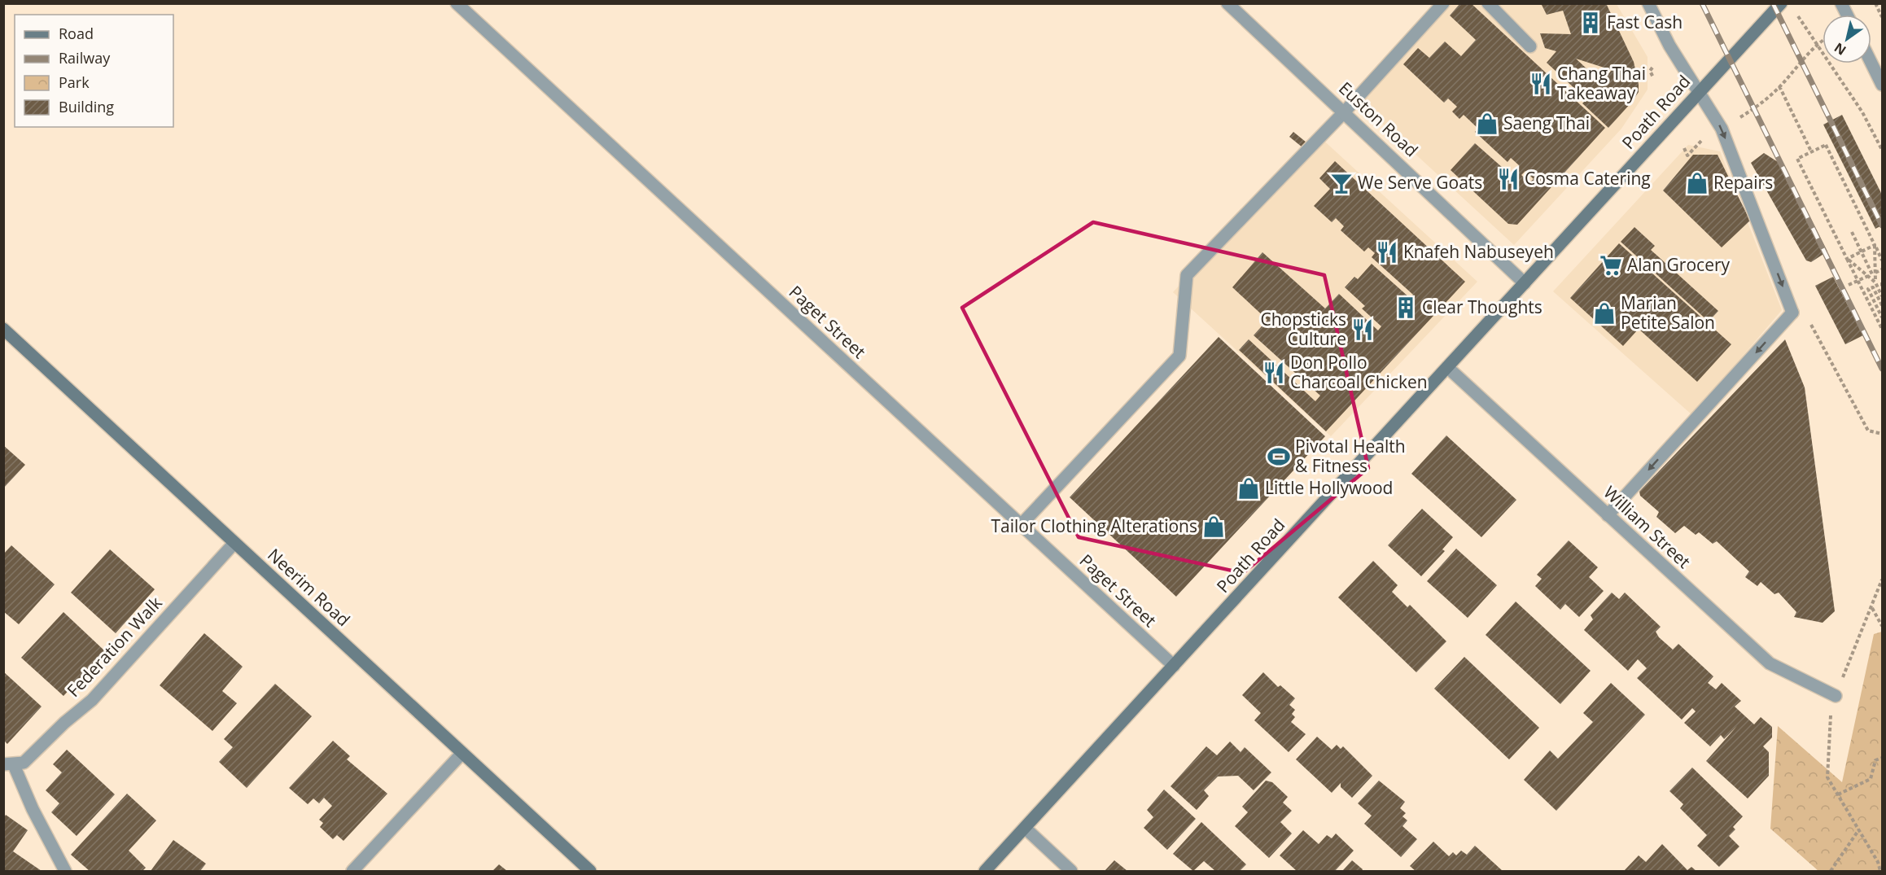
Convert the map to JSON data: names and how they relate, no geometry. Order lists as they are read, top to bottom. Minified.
{"streets":{"street":["Poath Road","Euston Road","Paget Street","William Street","Neerim Road","Federation Walk"]},"crossings":[["Poath Road","Euston Road"],["Poath Road","Paget Street"],["Poath Road","William Street"],["Neerim Road","Federation Walk"]],"places":{"building":["Fast Cash","Clear Thoughts"],"restaurant":["Chang Thai Takeaway","Cosma Catering","Knafeh Nabuseyeh","Chopsticks Culture","Don Pollo Charcoal Chicken"],"shop":["Saeng Thai","Repairs","Marian Petite Salon","Little Hollywood","Tailor Clothing Alterations"],"bar":["We Serve Goats"],"supermarket":["Alan Grocery"],"sports":["Pivotal Health & Fitness"]},"legend":["Road","Railway","Park","Building"],"north":"bottom left"}
